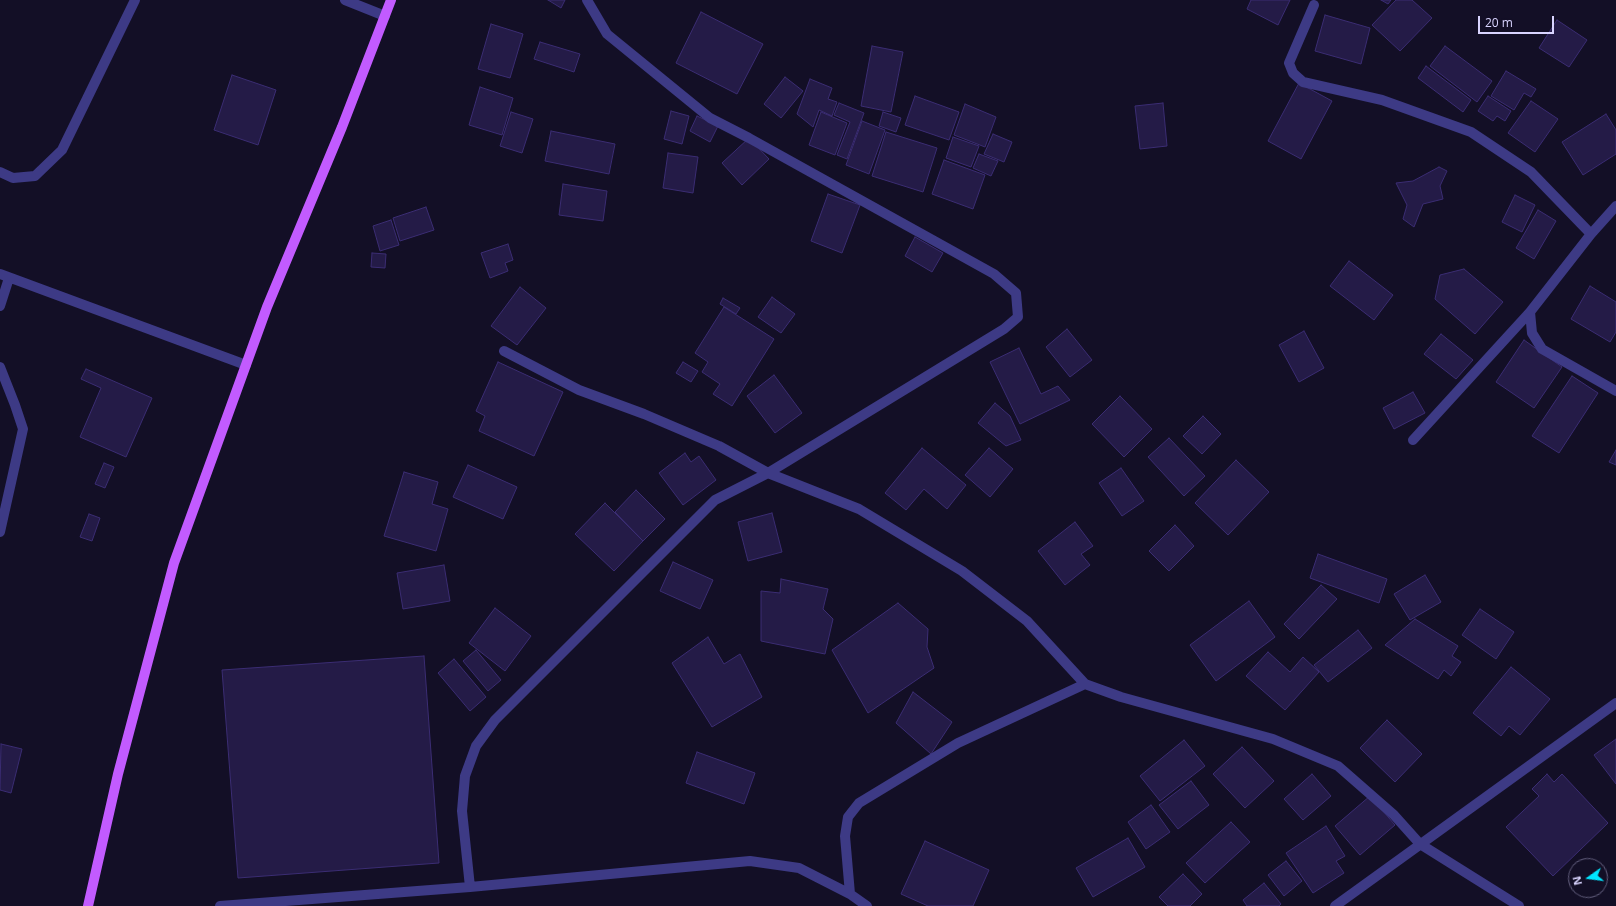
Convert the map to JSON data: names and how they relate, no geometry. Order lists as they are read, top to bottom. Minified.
{"scale_bar":"20 m","north":"left"}
